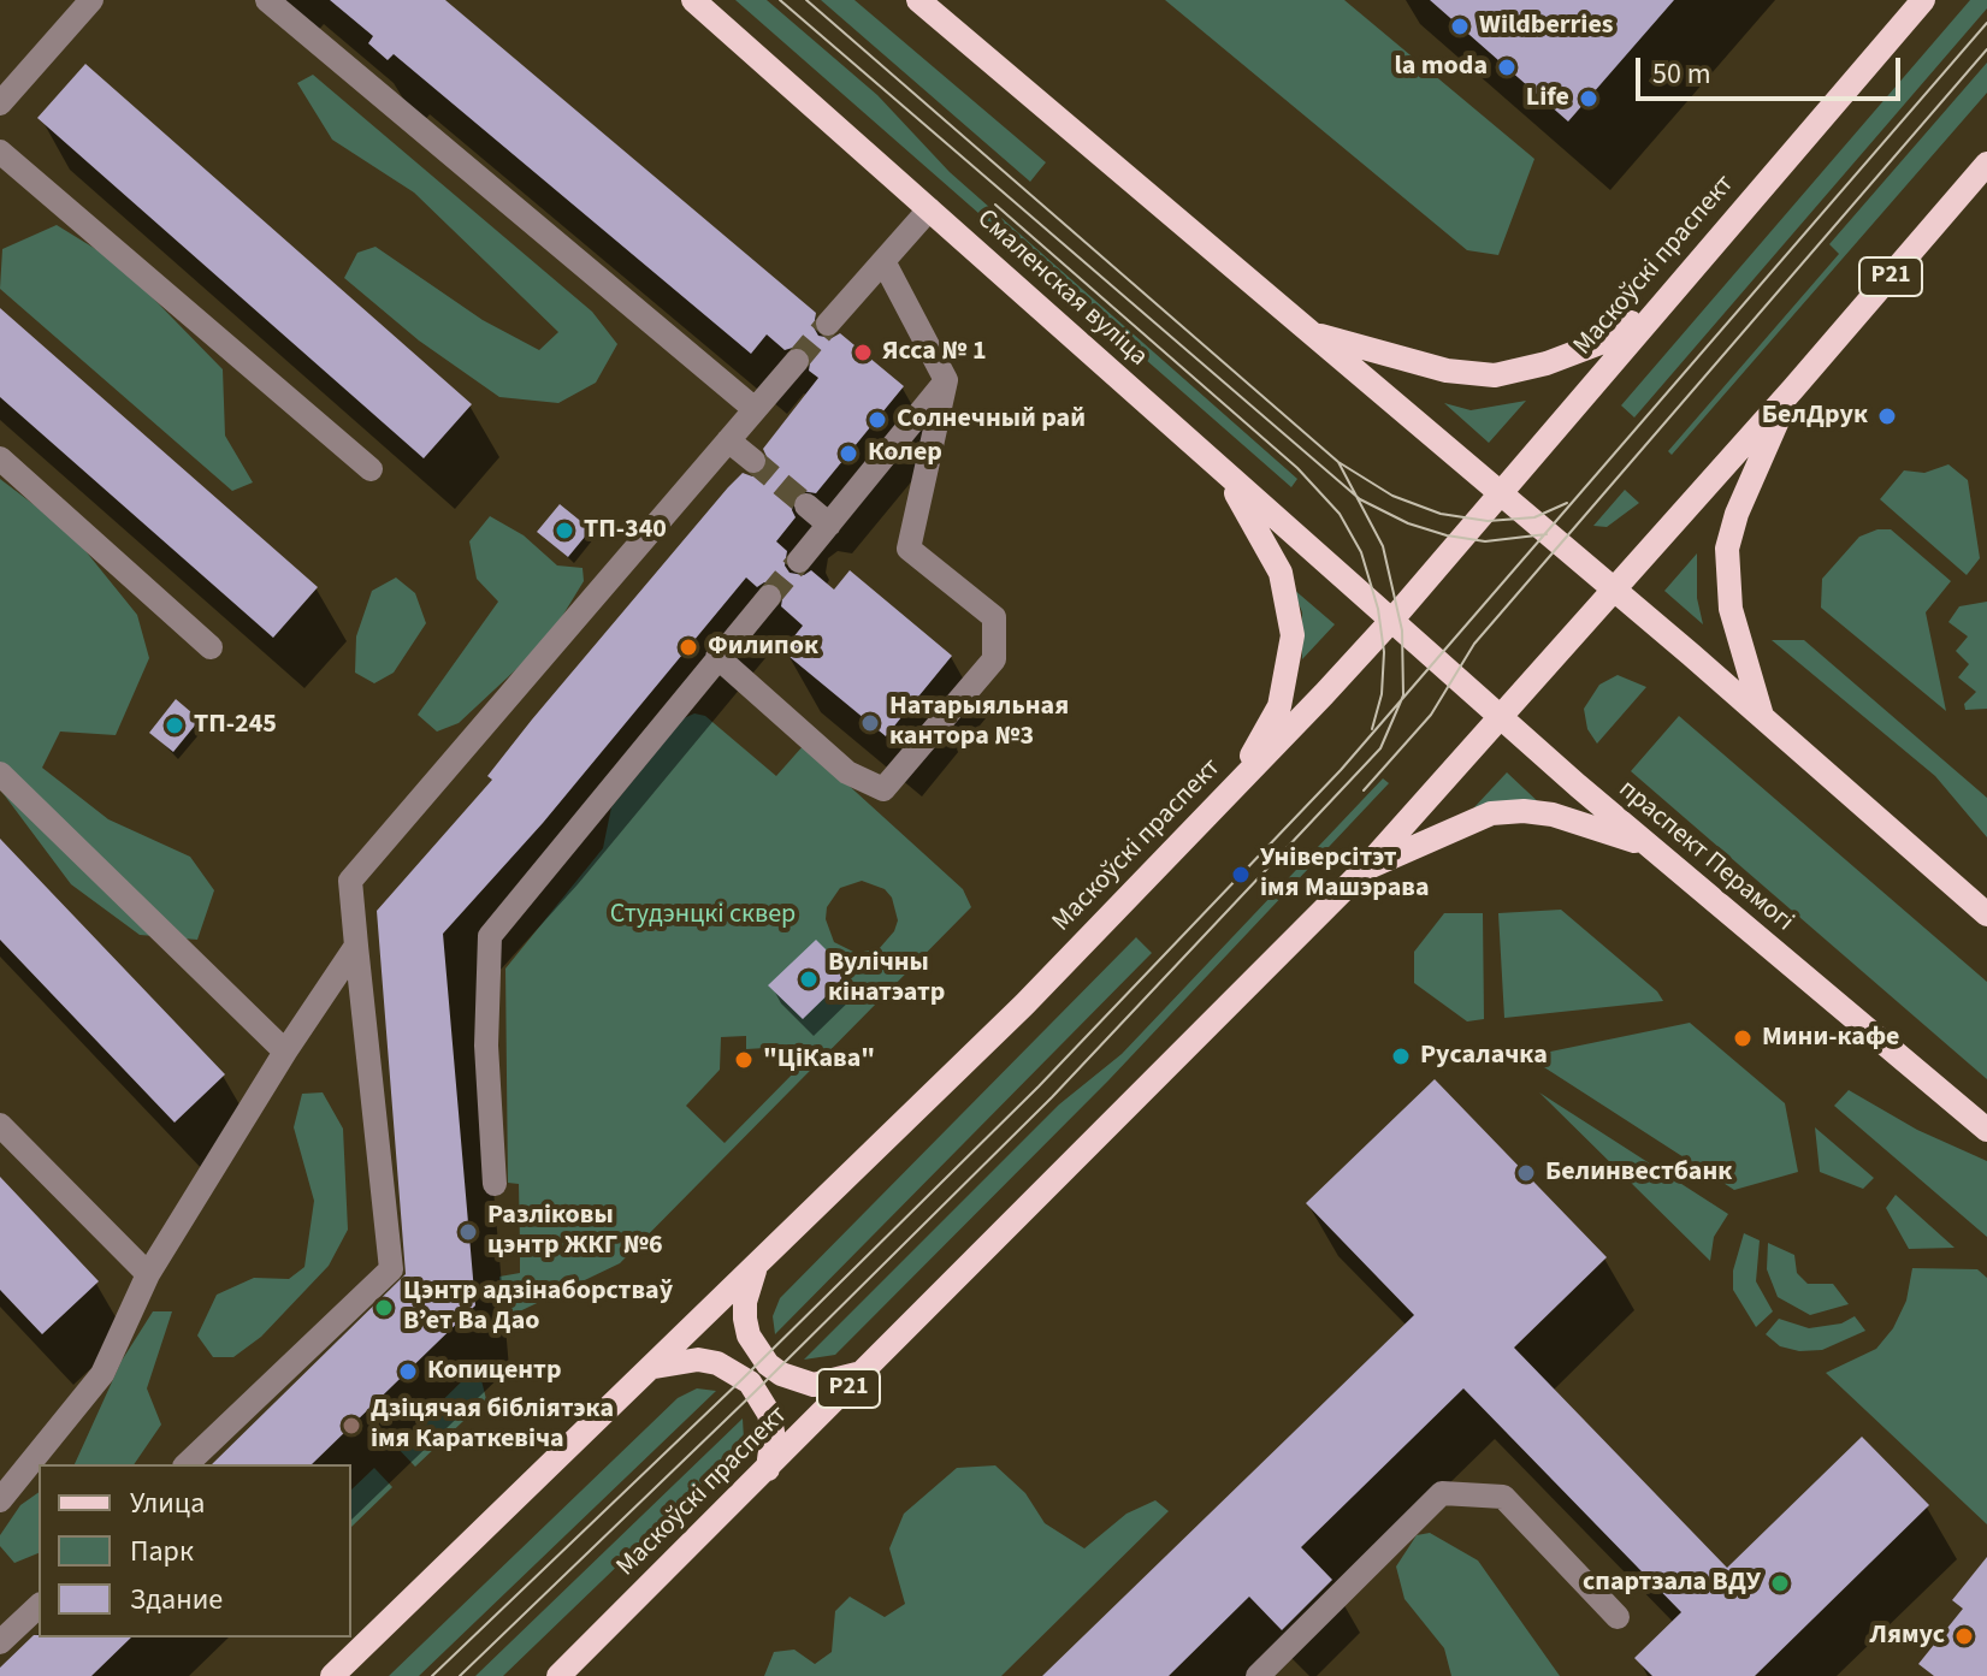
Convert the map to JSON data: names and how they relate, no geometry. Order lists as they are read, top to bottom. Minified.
{"streets":{"main road":["Маскоўскі праспект","Р21","Смаленская вуліца","праспект Перамогі"]},"crossings":[["Маскоўскі праспект","Смаленская вуліца"],["Маскоўскі праспект","праспект Перамогі"],["Смаленская вуліца","праспект Перамогі"]],"parks":["Студэнцкі сквер"],"places":["Wildberries","la moda","Life","Ясса № 1","БелДрук","Солнечный рай","Колер","ТП-340","Филипок","Натарыяльная кантора №3","ТП-245","Універсітэт імя Машэрава","Вулічны кінатэатр","Мини-кафе","Русалачка","\"ЦіКава\"","Белинвестбанк","Разліковы цэнтр ЖКГ №6","Цэнтр адзінаборстваў Вʼет Ва Дао","Копицентр","Дзіцячая бібліятэка імя Караткевіча","спартзала ВДУ","Лямус"],"legend":["Улица","Парк","Здание"],"scale_bar":"50 m"}
